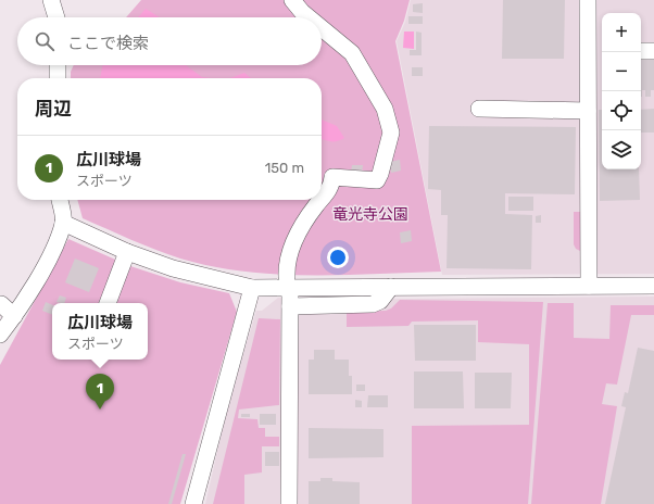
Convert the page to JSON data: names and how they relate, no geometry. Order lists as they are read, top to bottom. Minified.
{"parks":["竜光寺公園"],"page":{"map_buttons":["+","−"],"search":"ここで検索","heading":"周辺","list":[{"mark":"1","name":"広川球場","note":"スポーツ","value":"150 m"}],"popup":["広川球場","スポーツ"],"pins":"1"}}
